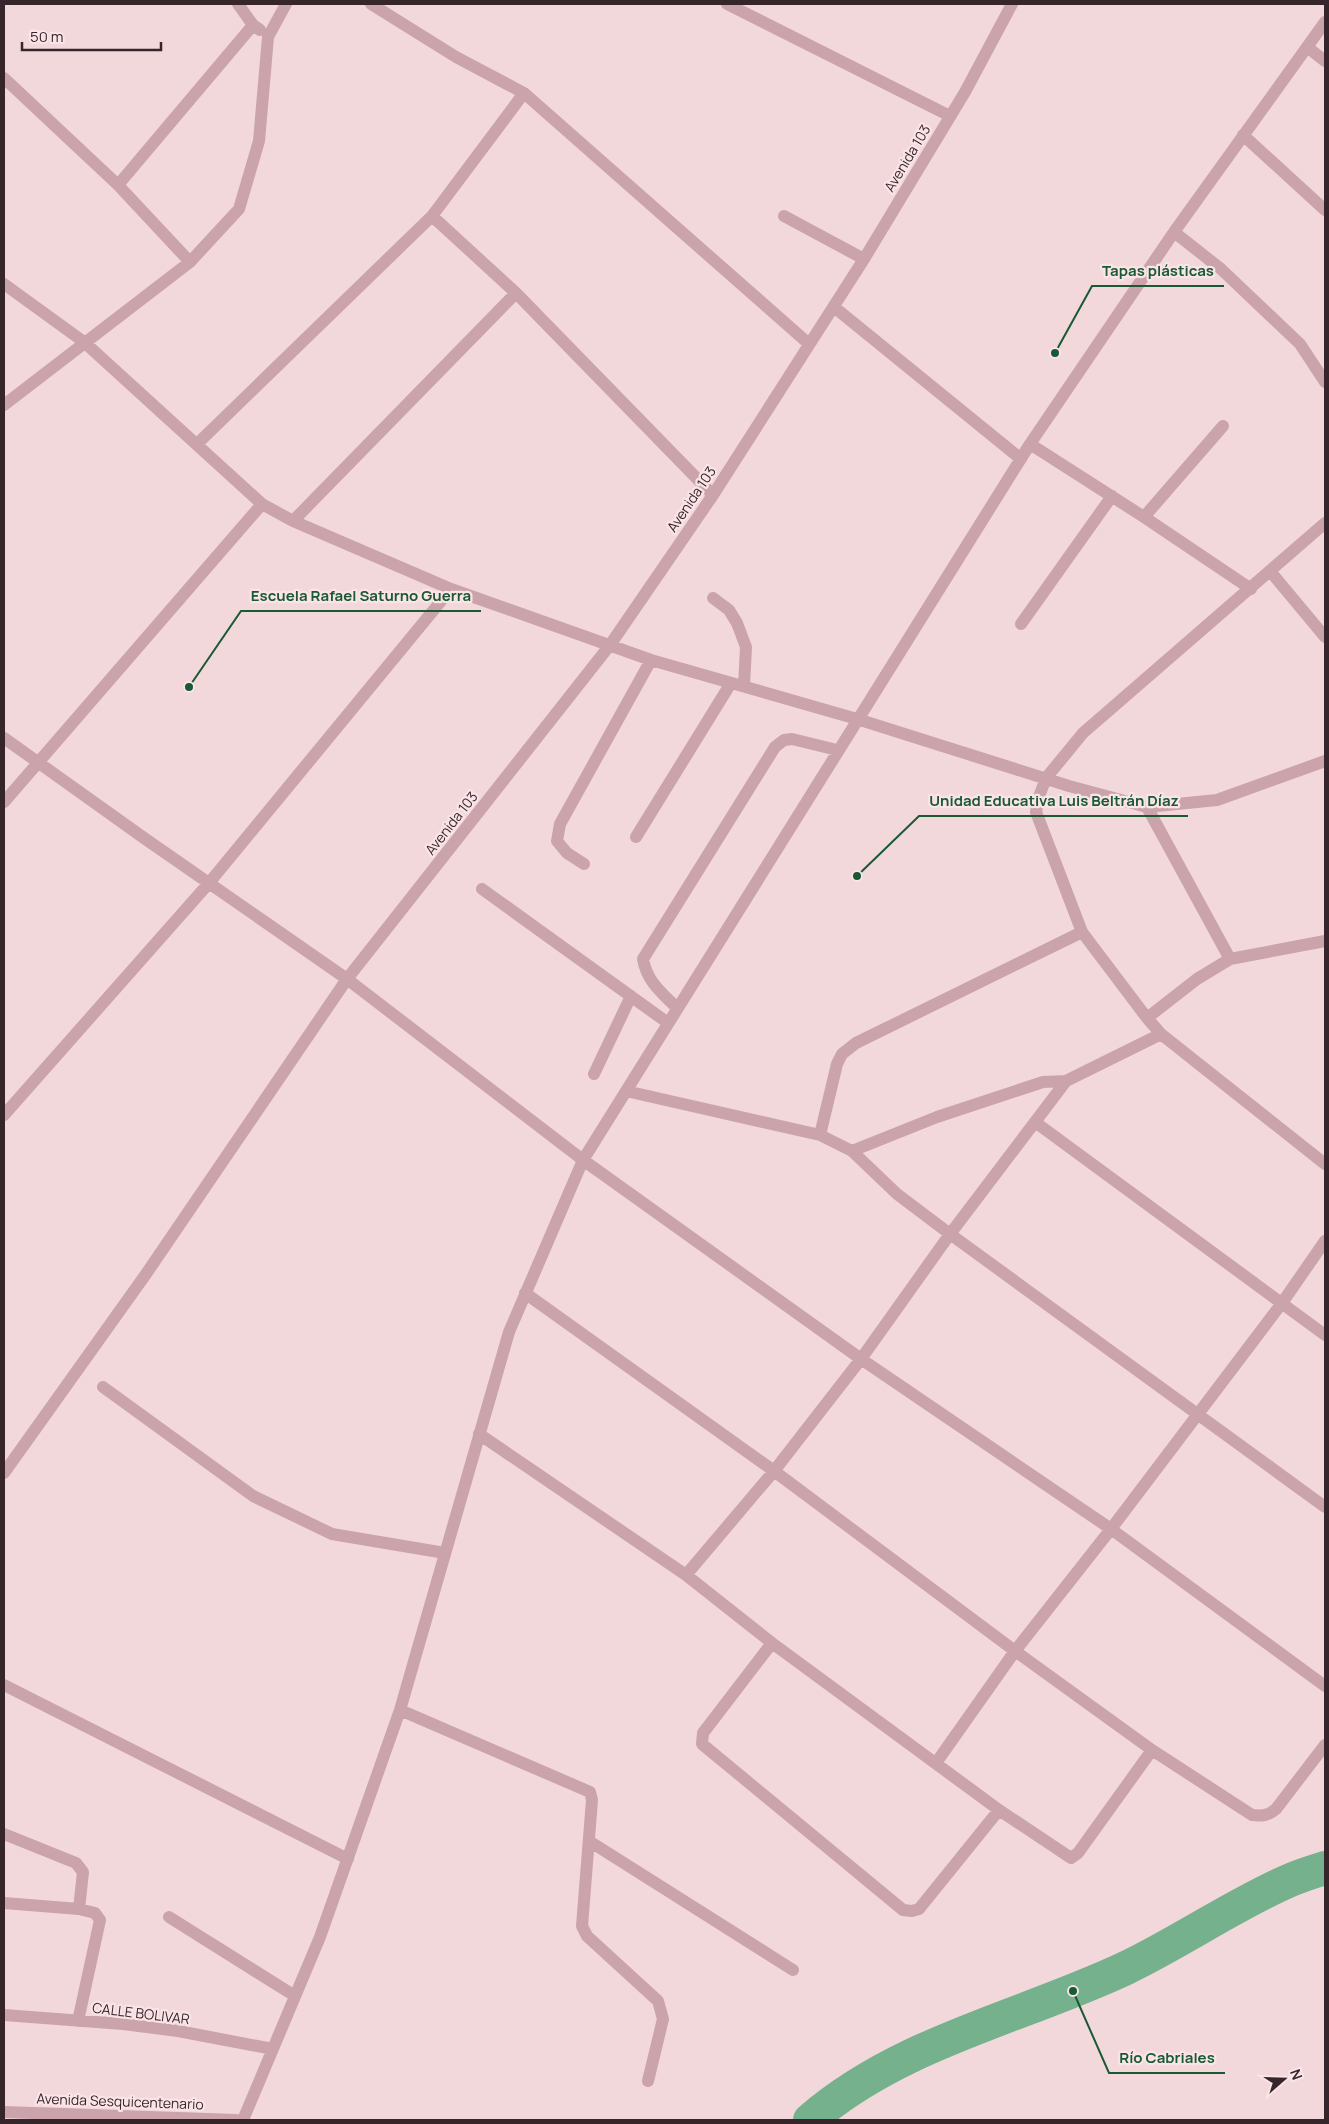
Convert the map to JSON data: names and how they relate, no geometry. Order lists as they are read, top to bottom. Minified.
{"streets":{"street":["Avenida 103","CALLE BOLIVAR","Avenida Sesquicentenario"]},"places":["Tapas plásticas","Escuela Rafael Saturno Guerra","Unidad Educativa Luis Beltrán Díaz","Río Cabriales"],"scale_bar":"50 m","north":"right"}
